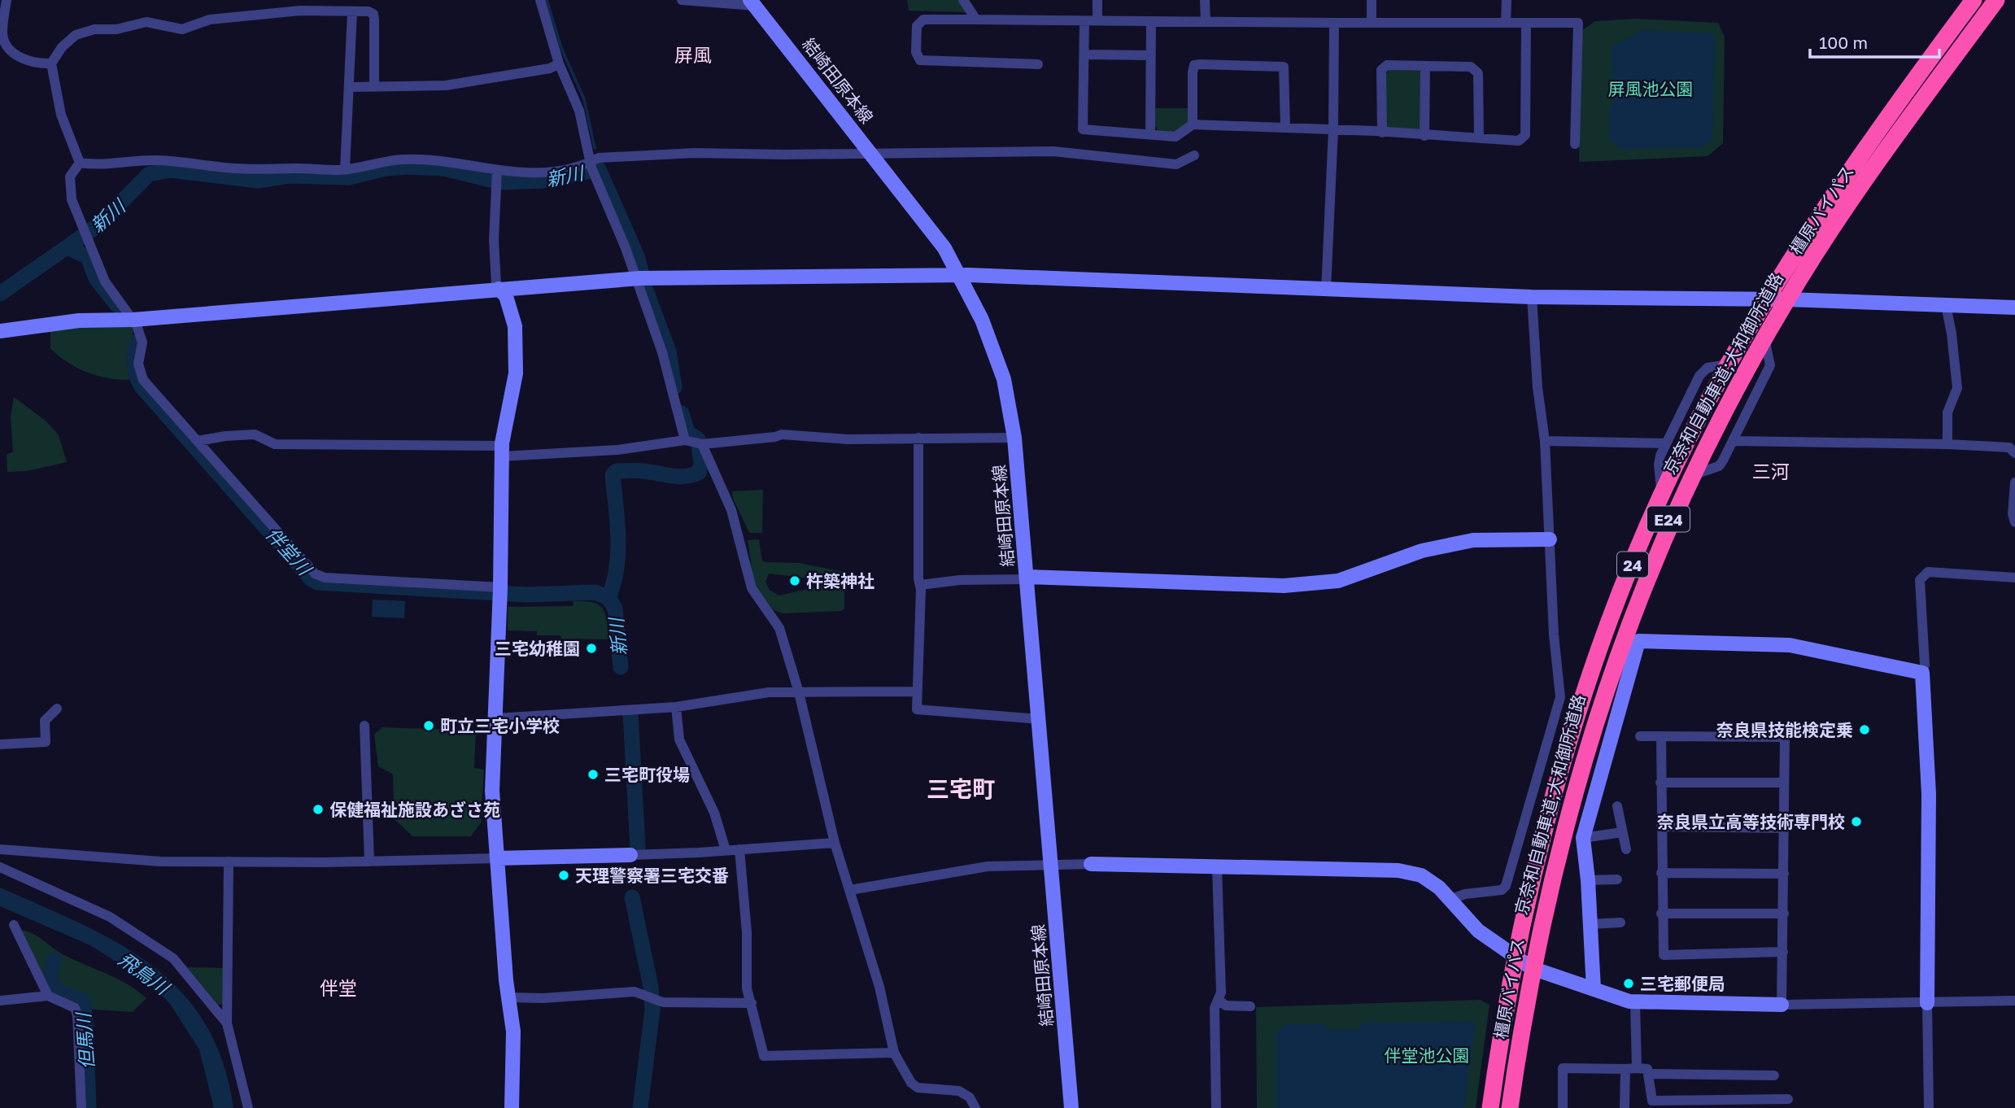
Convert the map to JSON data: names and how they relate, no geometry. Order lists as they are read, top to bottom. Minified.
{"streets":{"highway":["橿原バイパス","京奈和自動車道;大和御所道路","E24","24"],"street":["結崎田原本線"]},"crossings":[["橿原バイパス","京奈和自動車道;大和御所道路"]],"districts":["屏風","三河","三宅町","伴堂"],"water":["新川","伴堂川","飛鳥川","但馬川"],"parks":["屏風池公園","伴堂池公園"],"places":["杵築神社","三宅幼稚園","町立三宅小学校","奈良県技能検定乗","三宅町役場","保健福祉施設あざさ苑","奈良県立高等技術専門校","天理警察署三宅交番","三宅郵便局"],"scale_bar":"100 m"}
